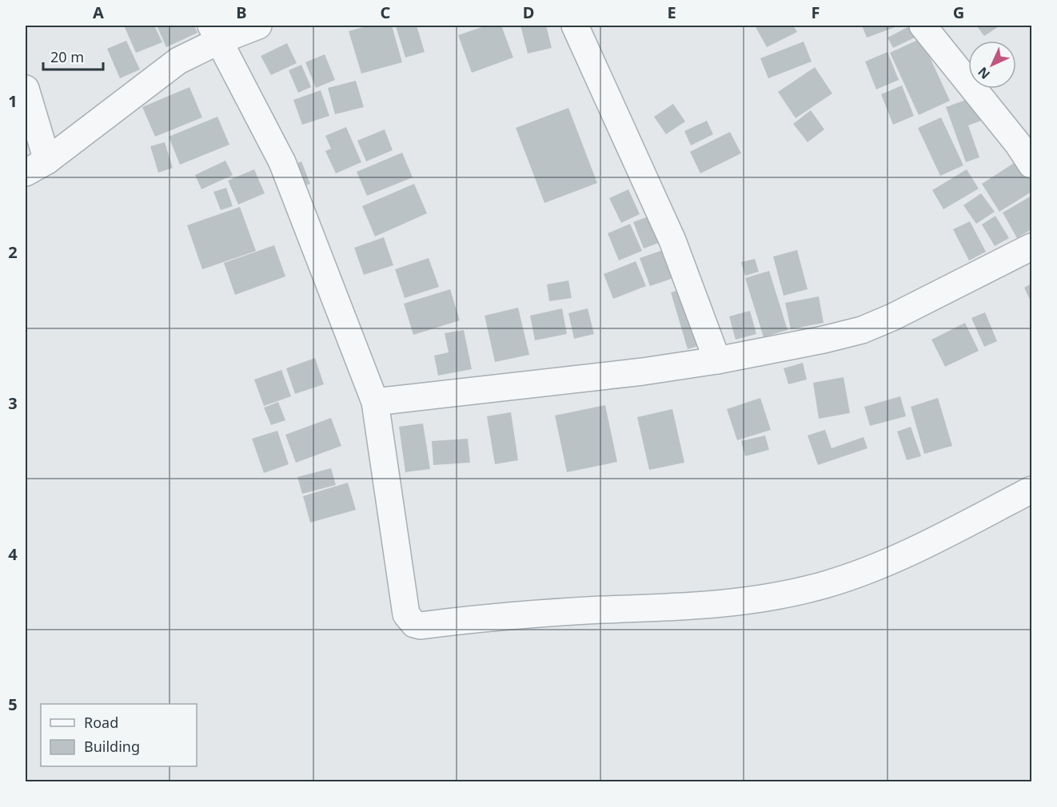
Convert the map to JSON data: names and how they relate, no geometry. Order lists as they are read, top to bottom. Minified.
{"legend":["Road","Building"],"scale_bar":"20 m","north":"bottom left","grid":{"columns":["A","B","C","D","E","F","G"],"rows":["1","2","3","4","5"]}}
